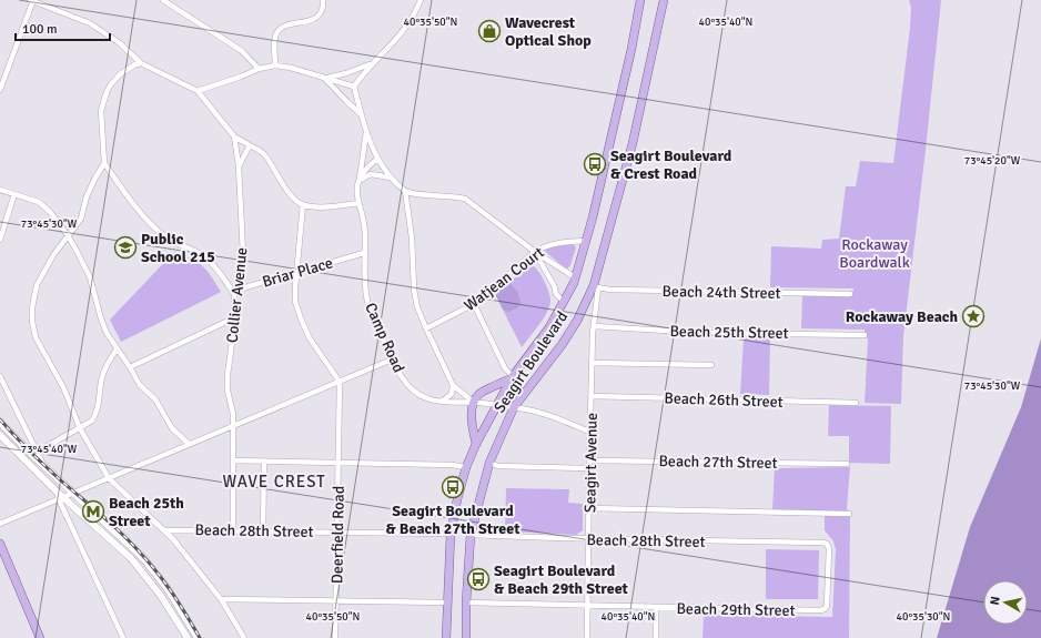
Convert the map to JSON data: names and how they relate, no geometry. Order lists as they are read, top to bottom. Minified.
{"streets":{"main road":["Seagirt Boulevard"],"street":["Briar Place","Watjean Court","Beach 24th Street","Collier Avenue","Beach 25th Street","Camp Road","Beach 26th Street","Beach 27th Street","Seagirt Avenue","Beach 28th Street","Deerfield Road","Beach 29th Street"]},"crossings":[["Briar Place","Collier Avenue"],["Briar Place","Camp Road"],["Watjean Court","Seagirt Boulevard"],["Beach 24th Street","Seagirt Boulevard"],["Beach 24th Street","Seagirt Avenue"],["Collier Avenue","Beach 28th Street"],["Beach 25th Street","Seagirt Avenue"],["Camp Road","Seagirt Boulevard"],["Camp Road","Seagirt Avenue"],["Seagirt Boulevard","Seagirt Avenue"],["Seagirt Boulevard","Beach 28th Street"],["Seagirt Boulevard","Beach 29th Street"],["Beach 26th Street","Seagirt Avenue"],["Beach 27th Street","Seagirt Avenue"],["Seagirt Avenue","Beach 28th Street"],["Seagirt Avenue","Beach 29th Street"],["Beach 28th Street","Deerfield Road"],["Beach 28th Street","Beach 29th Street"]],"districts":["WAVE CREST"],"parks":["Rockaway Boardwalk"],"places":{"shop":["Wavecrest Optical Shop"],"bus stop":["Seagirt Boulevard & Crest Road","Seagirt Boulevard & Beach 27th Street","Seagirt Boulevard & Beach 29th Street"],"school or university":["Public School 215"],"place":["Rockaway Beach"],"metro station":["Beach 25th Street"]},"scale_bar":"100 m","north":"left","coordinates":["40°35'50\"N","40°35'40\"N","73°45'20\"W","73°45'30\"W","73°45'40\"W","40°35'30\"N"]}
